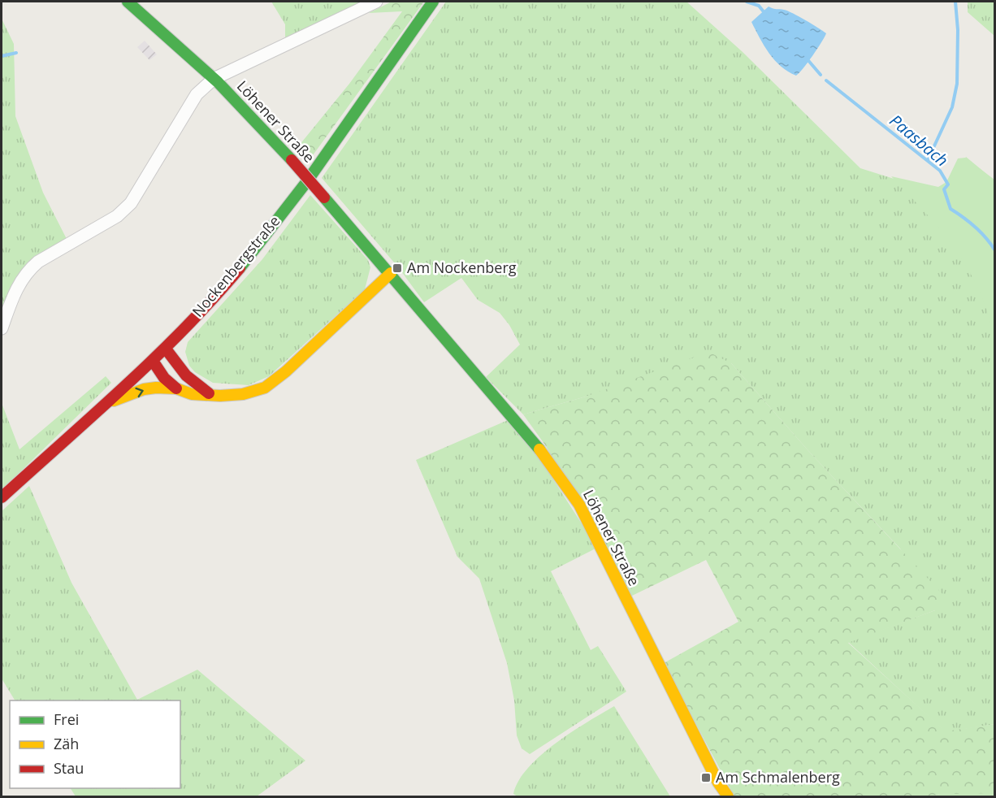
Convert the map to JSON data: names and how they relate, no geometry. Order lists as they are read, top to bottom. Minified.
{"streets":{"street":["Löhener Straße","Nockenbergstraße"]},"water":["Paasbach"],"places":{"transit":["Am Nockenberg","Am Schmalenberg"]},"legend":["Frei","Zäh","Stau"]}
